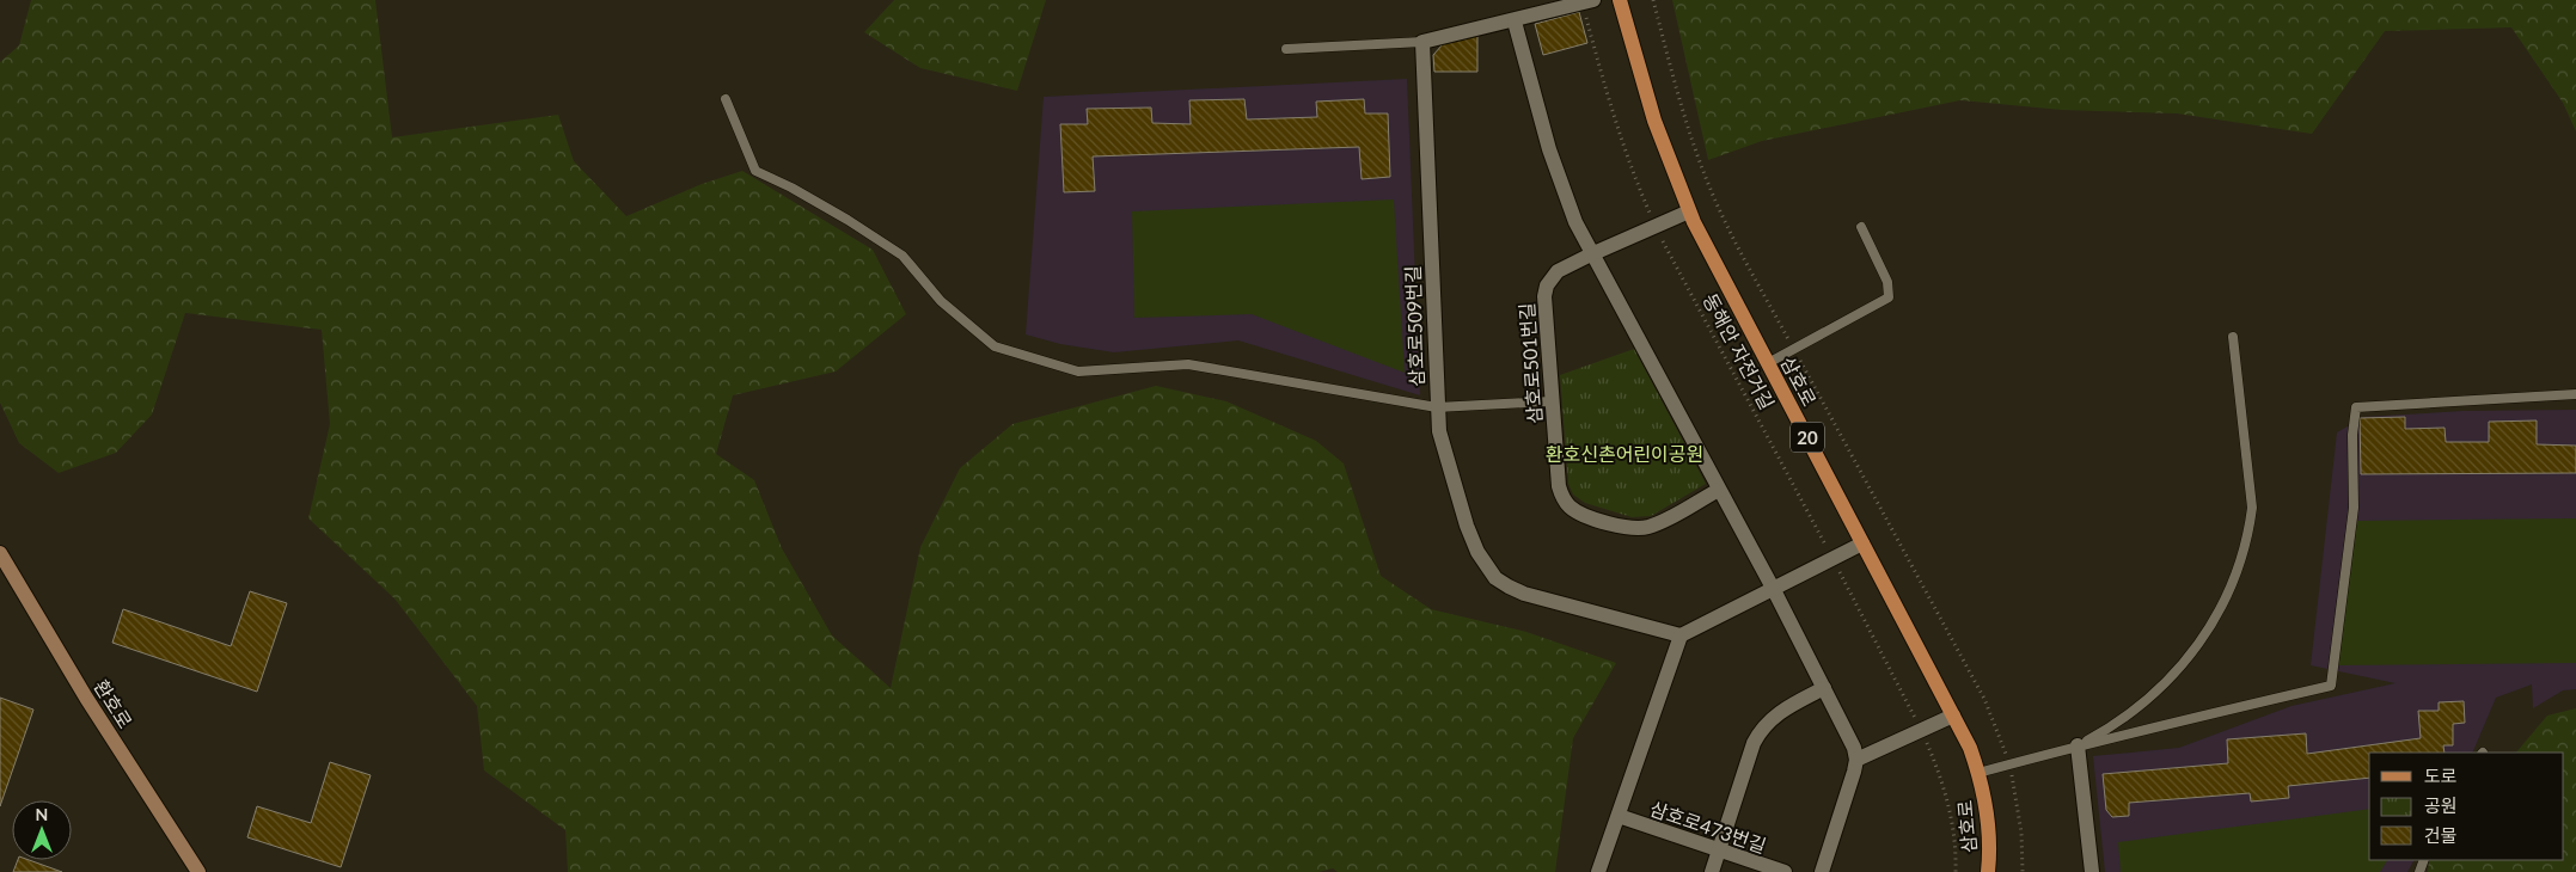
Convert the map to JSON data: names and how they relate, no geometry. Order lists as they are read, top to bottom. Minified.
{"streets":{"main road":["삼호로","20"],"street":["삼호로509번길","삼호로501번길","환호로","삼호로473번길"],"path":["동해안 자전거길"]},"crossings":[["동해안 자전거길","삼호로501번길"],["삼호로501번길","삼호로"]],"parks":["환호신촌어린이공원"],"legend":["도로","공원","건물"],"north":"top"}
